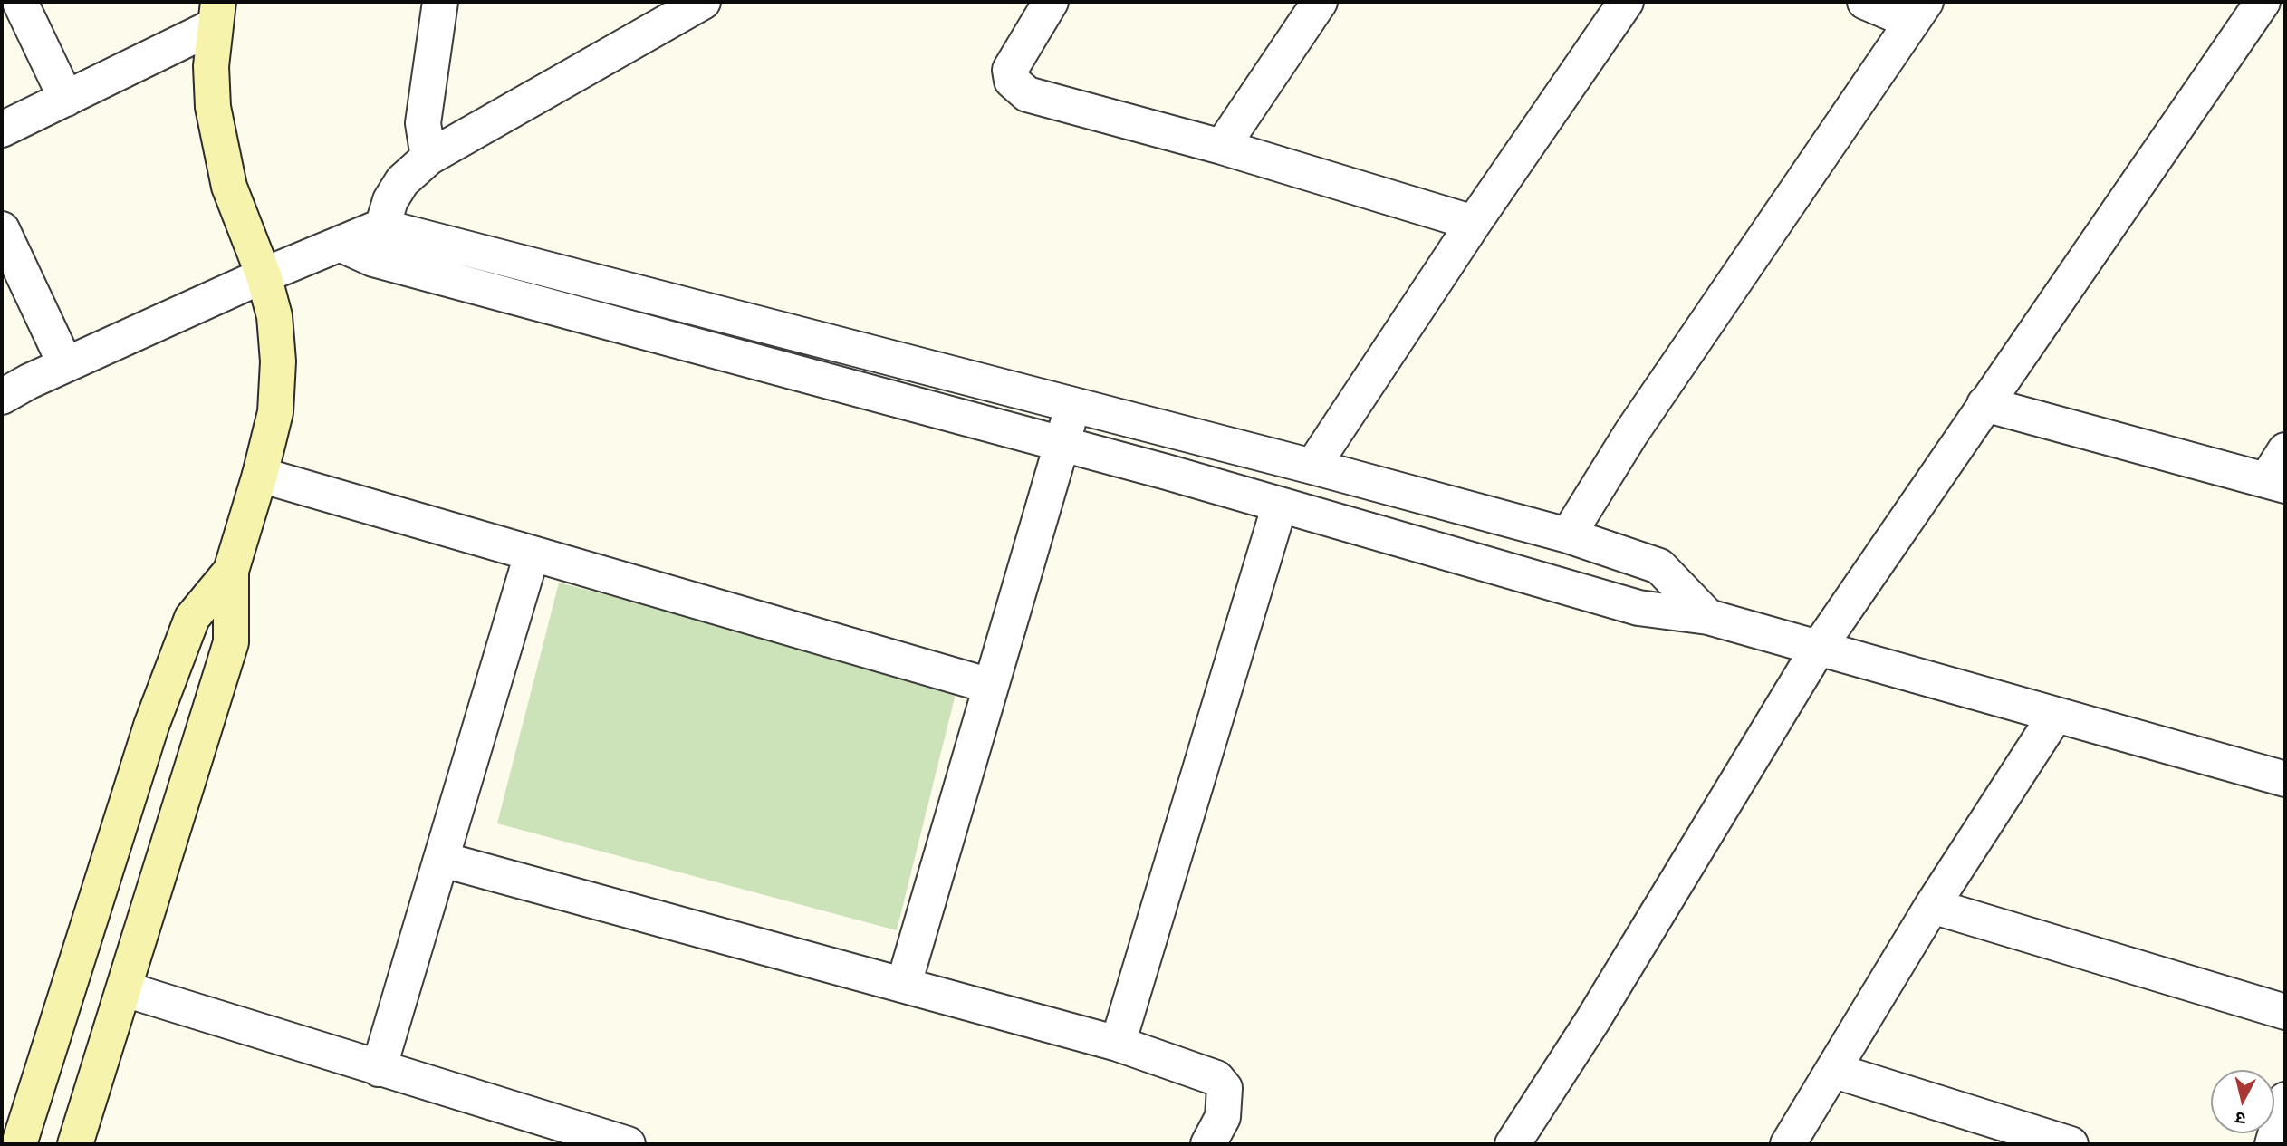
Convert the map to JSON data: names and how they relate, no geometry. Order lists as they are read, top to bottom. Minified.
{"north":"bottom"}
